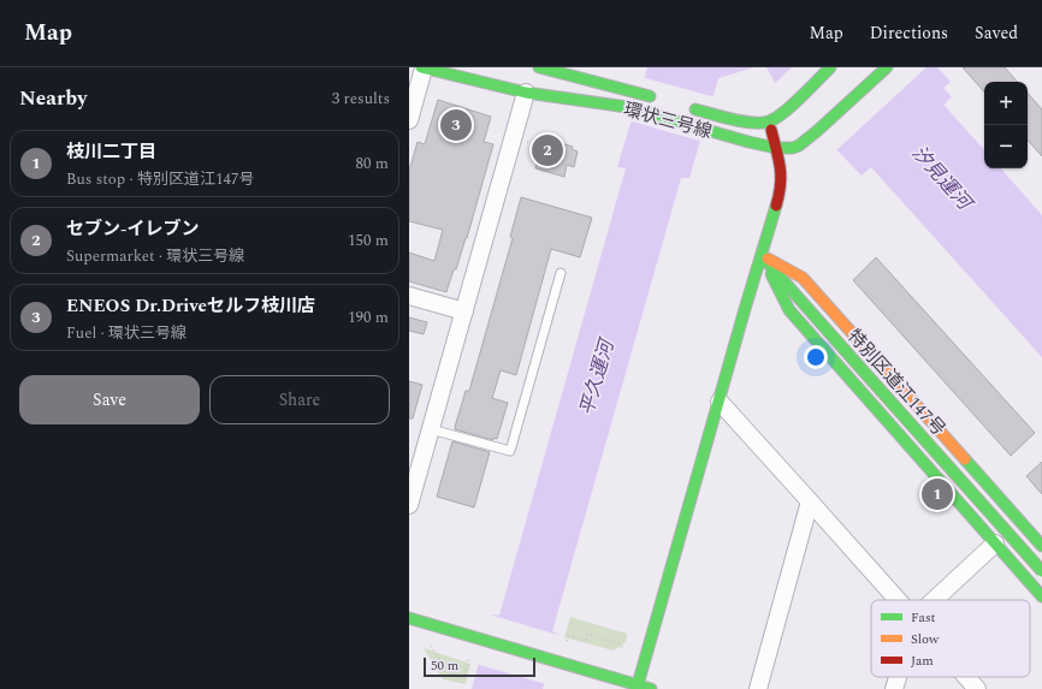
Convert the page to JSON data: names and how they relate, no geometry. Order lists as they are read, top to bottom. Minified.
{"streets":{"main road":["環状三号線","特別区道江147号"]},"water":["汐見運河","平久運河"],"legend":["Fast","Slow","Jam"],"scale_bar":"50 m","page":{"header":"Map","nav":["Map","Directions","Saved"],"heading":["Nearby","3 results"],"map_buttons":["+","−"],"pins":["3","2","1"],"list":[{"mark":"1","name":"枝川二丁目","note":"Bus stop · 特別区道江147号","value":"80 m"},{"mark":"2","name":"セブン-イレブン","note":"Supermarket · 環状三号線","value":"150 m"},{"mark":"3","name":"ENEOS Dr.Driveセルフ枝川店","note":"Fuel · 環状三号線","value":"190 m"}],"buttons":["Save","Share"],"scale":"50 m"}}
